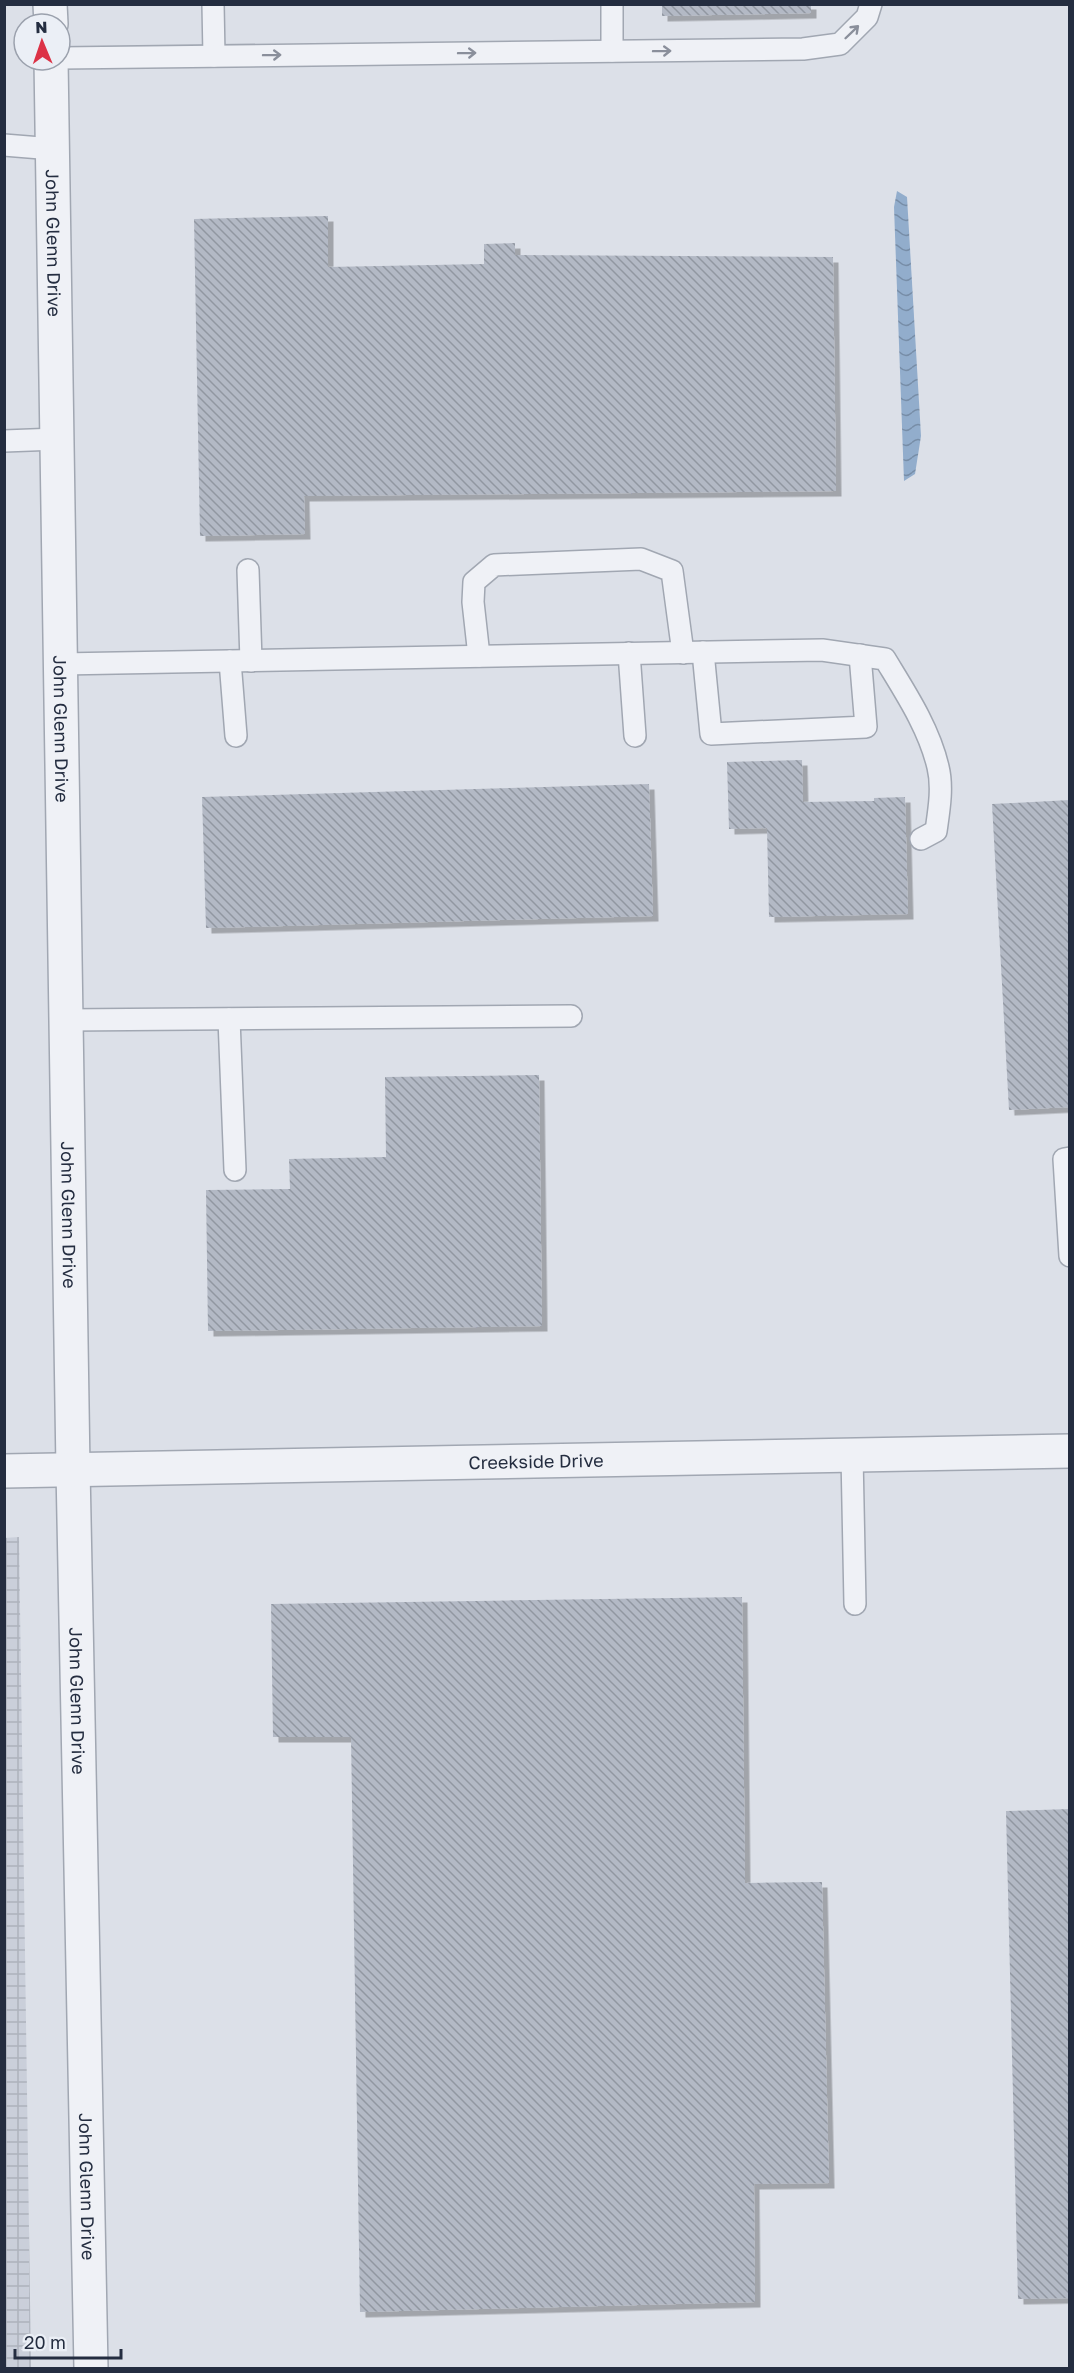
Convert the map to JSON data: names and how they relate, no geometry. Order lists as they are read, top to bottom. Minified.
{"streets":{"street":["John Glenn Drive","Creekside Drive"]},"crossings":[["John Glenn Drive","Creekside Drive"]],"scale_bar":"20 m","north":"top"}
